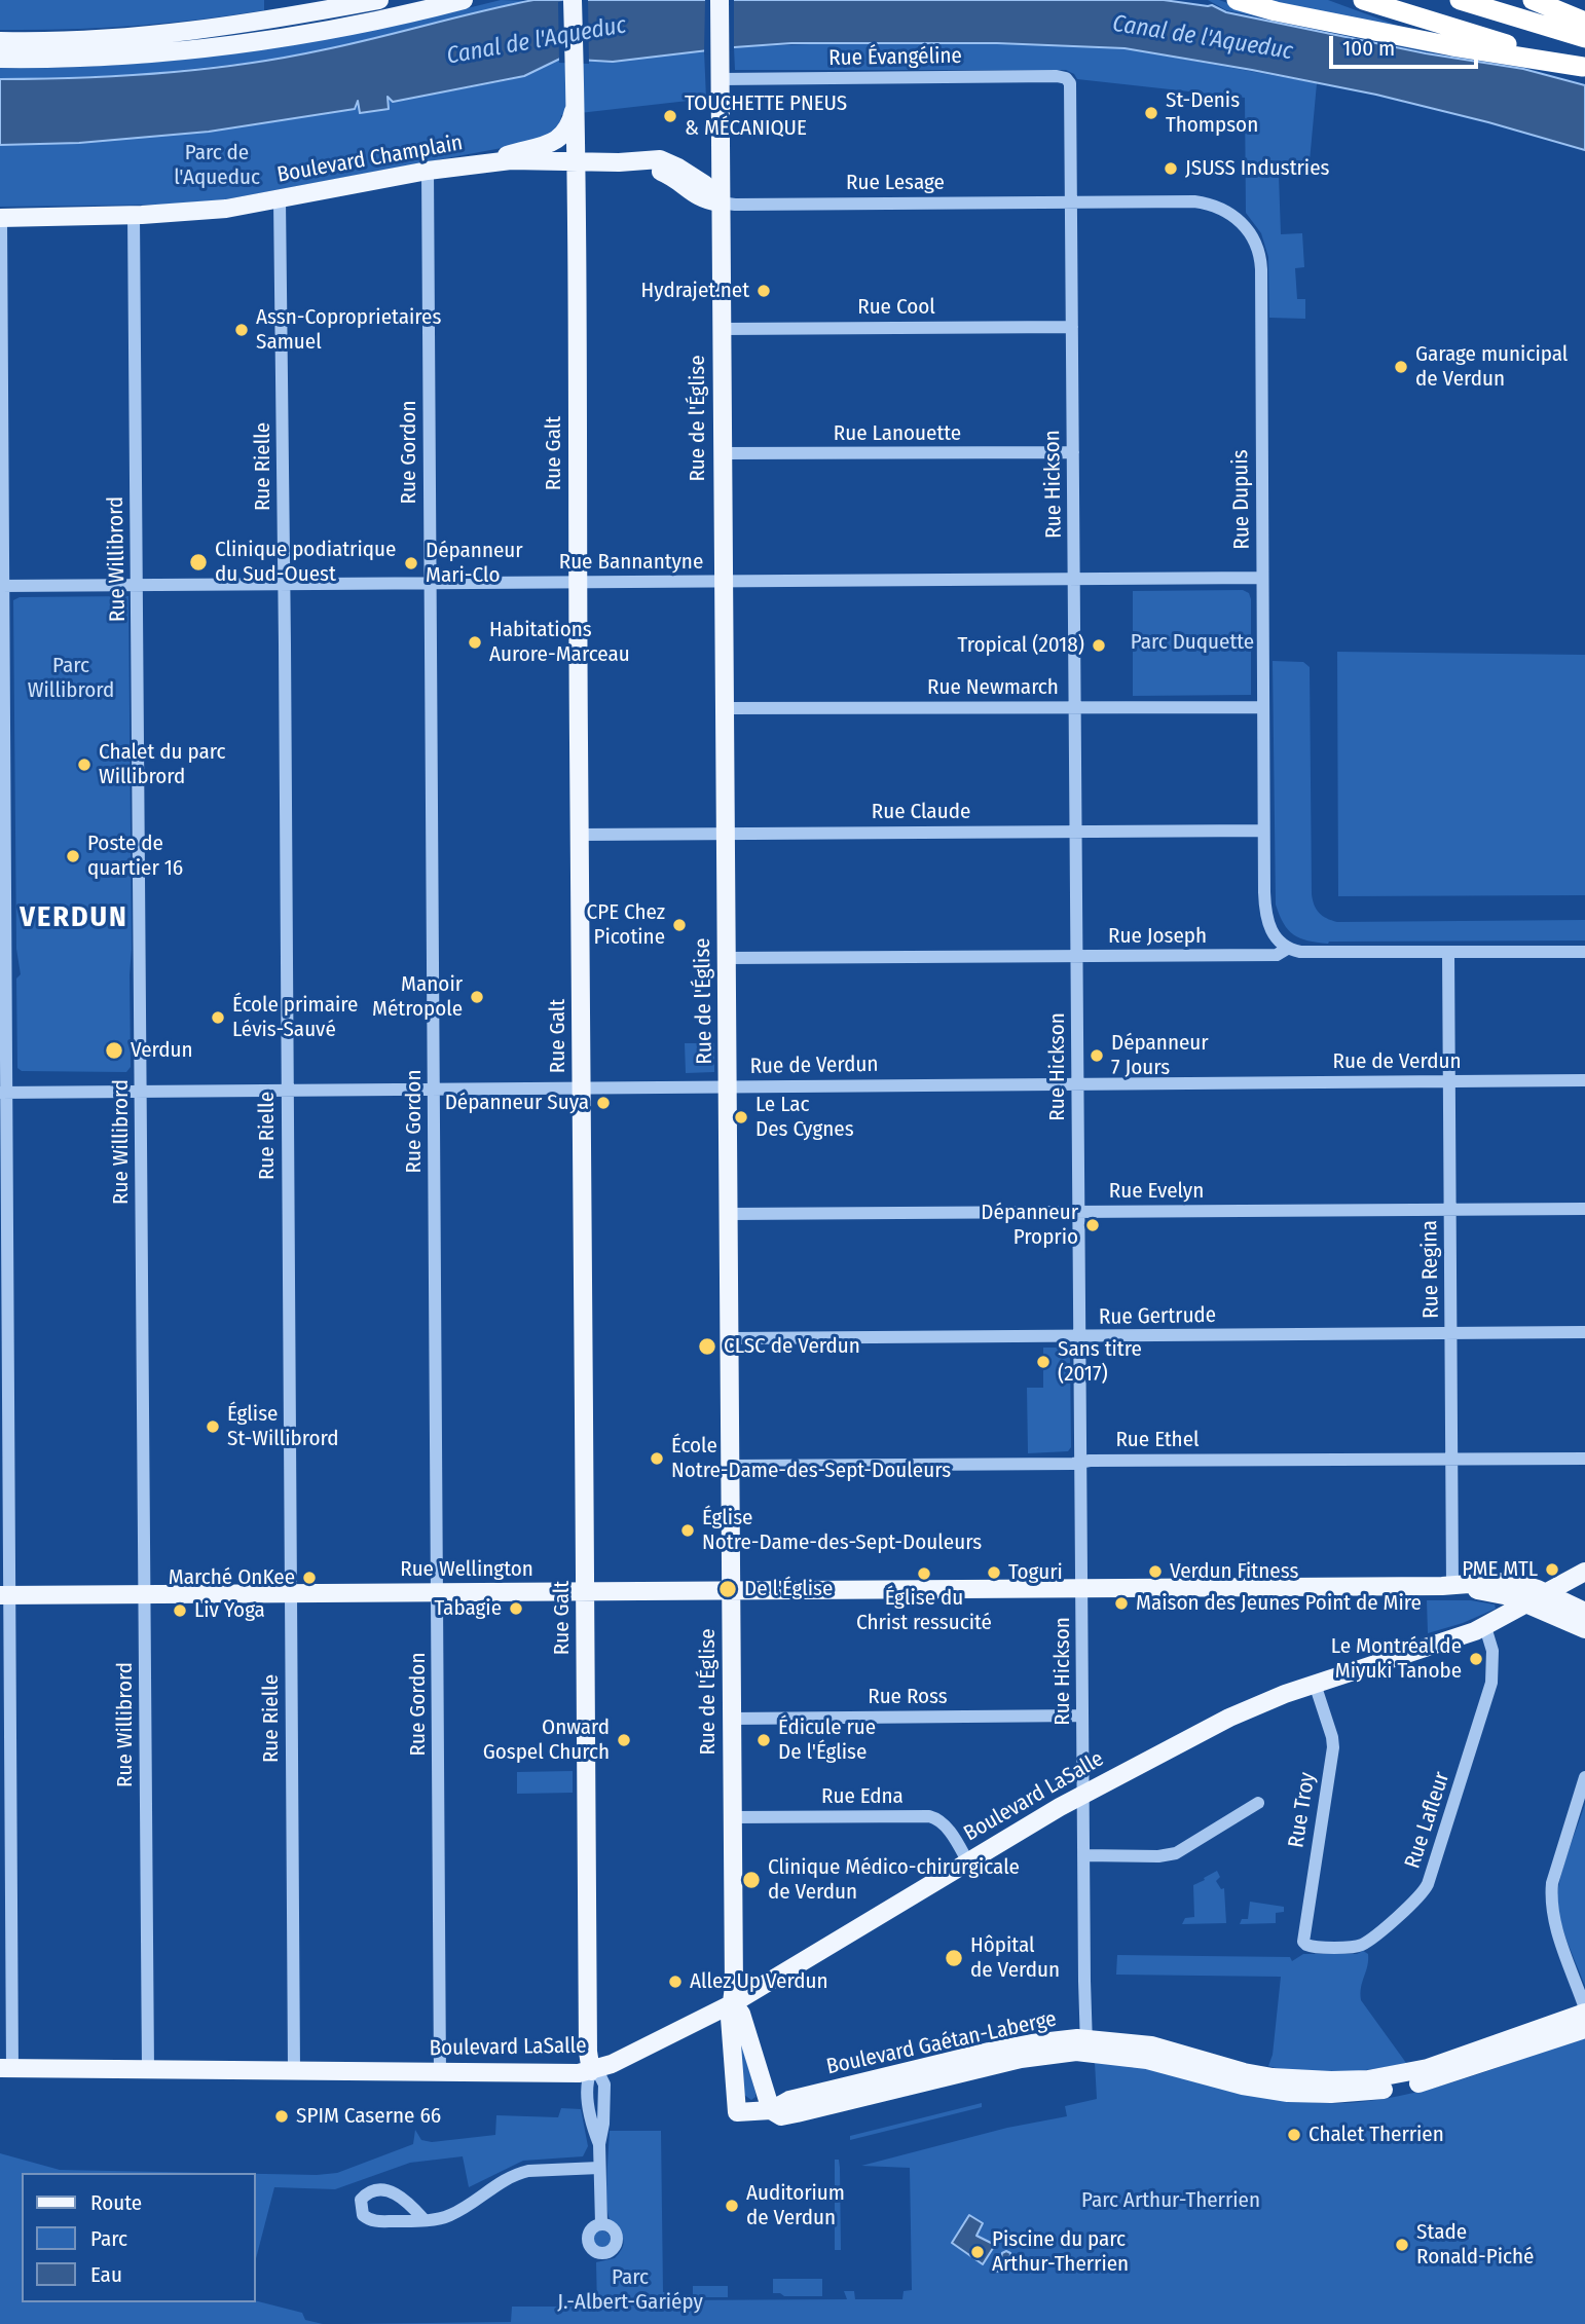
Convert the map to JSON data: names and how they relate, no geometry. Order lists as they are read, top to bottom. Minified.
{"streets":{"main road":["Boulevard Champlain","Rue de l'Église","Rue Galt","Rue Wellington","Boulevard LaSalle","Boulevard Gaétan-Laberge"],"street":["Rue Évangéline","Rue Lesage","Rue Cool","Rue Lanouette","Rue Gordon","Rue Rielle","Rue Hickson","Rue Dupuis","Rue Willibrord","Rue Bannantyne","Rue Newmarch","Rue Claude","Rue Joseph","Rue de Verdun","Rue Evelyn","Rue Regina","Rue Gertrude","Rue Ethel","Rue Ross","Rue Edna","Rue Troy","Rue Lafleur"]},"crossings":[["Rue Évangéline","Rue de l'Église"],["Rue Évangéline","Rue Hickson"],["Boulevard Champlain","Rue Lesage"],["Boulevard Champlain","Rue de l'Église"],["Boulevard Champlain","Rue Gordon"],["Boulevard Champlain","Rue Galt"],["Boulevard Champlain","Rue Rielle"],["Boulevard Champlain","Rue Willibrord"],["Rue Lesage","Rue de l'Église"],["Rue Lesage","Rue Hickson"],["Rue Lesage","Rue Dupuis"],["Rue Cool","Rue de l'Église"],["Rue Cool","Rue Hickson"],["Rue de l'Église","Rue Lanouette"],["Rue de l'Église","Rue Bannantyne"],["Rue de l'Église","Rue Newmarch"],["Rue de l'Église","Rue Claude"],["Rue de l'Église","Rue Joseph"],["Rue de l'Église","Rue de Verdun"],["Rue de l'Église","Rue Evelyn"],["Rue de l'Église","Rue Gertrude"],["Rue de l'Église","Rue Ethel"],["Rue de l'Église","Rue Wellington"],["Rue de l'Église","Rue Ross"],["Rue de l'Église","Rue Edna"],["Rue de l'Église","Boulevard LaSalle"],["Rue de l'Église","Boulevard Gaétan-Laberge"],["Rue Lanouette","Rue Hickson"],["Rue Gordon","Rue Bannantyne"],["Rue Gordon","Rue de Verdun"],["Rue Gordon","Rue Wellington"],["Rue Gordon","Boulevard LaSalle"],["Rue Galt","Rue Bannantyne"],["Rue Galt","Rue Claude"],["Rue Galt","Rue de Verdun"],["Rue Galt","Rue Wellington"],["Rue Galt","Boulevard LaSalle"],["Rue Rielle","Rue Bannantyne"],["Rue Rielle","Rue de Verdun"],["Rue Rielle","Rue Wellington"],["Rue Rielle","Boulevard LaSalle"],["Rue Hickson","Rue Dupuis"],["Rue Hickson","Rue Bannantyne"],["Rue Hickson","Rue Newmarch"],["Rue Hickson","Rue Claude"],["Rue Hickson","Rue Joseph"],["Rue Hickson","Rue de Verdun"],["Rue Hickson","Rue Evelyn"],["Rue Hickson","Rue Gertrude"],["Rue Hickson","Rue Ethel"],["Rue Hickson","Rue Wellington"],["Rue Hickson","Rue Ross"],["Rue Hickson","Boulevard LaSalle"],["Rue Hickson","Boulevard Gaétan-Laberge"],["Rue Dupuis","Rue Bannantyne"],["Rue Dupuis","Rue Newmarch"],["Rue Dupuis","Rue Claude"],["Rue Dupuis","Rue Joseph"],["Rue Willibrord","Rue Bannantyne"],["Rue Willibrord","Rue de Verdun"],["Rue Willibrord","Rue Wellington"],["Rue Willibrord","Boulevard LaSalle"],["Rue Joseph","Rue Regina"],["Rue de Verdun","Rue Regina"],["Rue Evelyn","Rue Regina"],["Rue Regina","Rue Gertrude"],["Rue Regina","Rue Ethel"],["Rue Regina","Rue Wellington"],["Rue Wellington","Boulevard LaSalle"],["Rue Edna","Boulevard LaSalle"],["Boulevard LaSalle","Rue Troy"],["Boulevard LaSalle","Rue Lafleur"],["Rue Troy","Rue Lafleur"]],"districts":["VERDUN"],"water":["Canal de l'Aqueduc"],"parks":["Parc de l'Aqueduc","Parc Duquette","Parc Willibrord","Parc Arthur-Therrien","Parc J.-Albert-Gariépy"],"places":["St-Denis Thompson","TOUCHETTE PNEUS & MÉCANIQUE","JSUSS Industries","Hydrajet.net","Assn-Coproprietaires Samuel","Garage municipal de Verdun","Clinique podiatrique du Sud-Ouest","Dépanneur Mari-Clo","Habitations Aurore-Marceau","Tropical (2018)","Chalet du parc Willibrord","Poste de quartier 16","CPE Chez Picotine","Manoir Métropole","École primaire Lévis-Sauvé","Verdun","Dépanneur 7 Jours","Dépanneur Suya","Le Lac Des Cygnes","Dépanneur Proprio","CLSC de Verdun","Sans titre (2017)","Église St-Willibrord","École Notre-Dame-des-Sept-Douleurs","Église Notre-Dame-des-Sept-Douleurs","PME MTL","Verdun Fitness","Toguri","Église du Christ ressucité","Marché OnKee","De l'Église","Maison des Jeunes Point de Mire","Tabagie","Liv Yoga","Le Montréal de Miyuki Tanobe","Onward Gospel Church","Édicule rue De l'Église","Clinique Médico-chirurgicale de Verdun","Hôpital de Verdun","Allez Up Verdun","SPIM Caserne 66","Chalet Therrien","Auditorium de Verdun","Stade Ronald-Piché","Piscine du parc Arthur-Therrien"],"legend":["Route","Parc","Eau"],"scale_bar":"100 m"}
